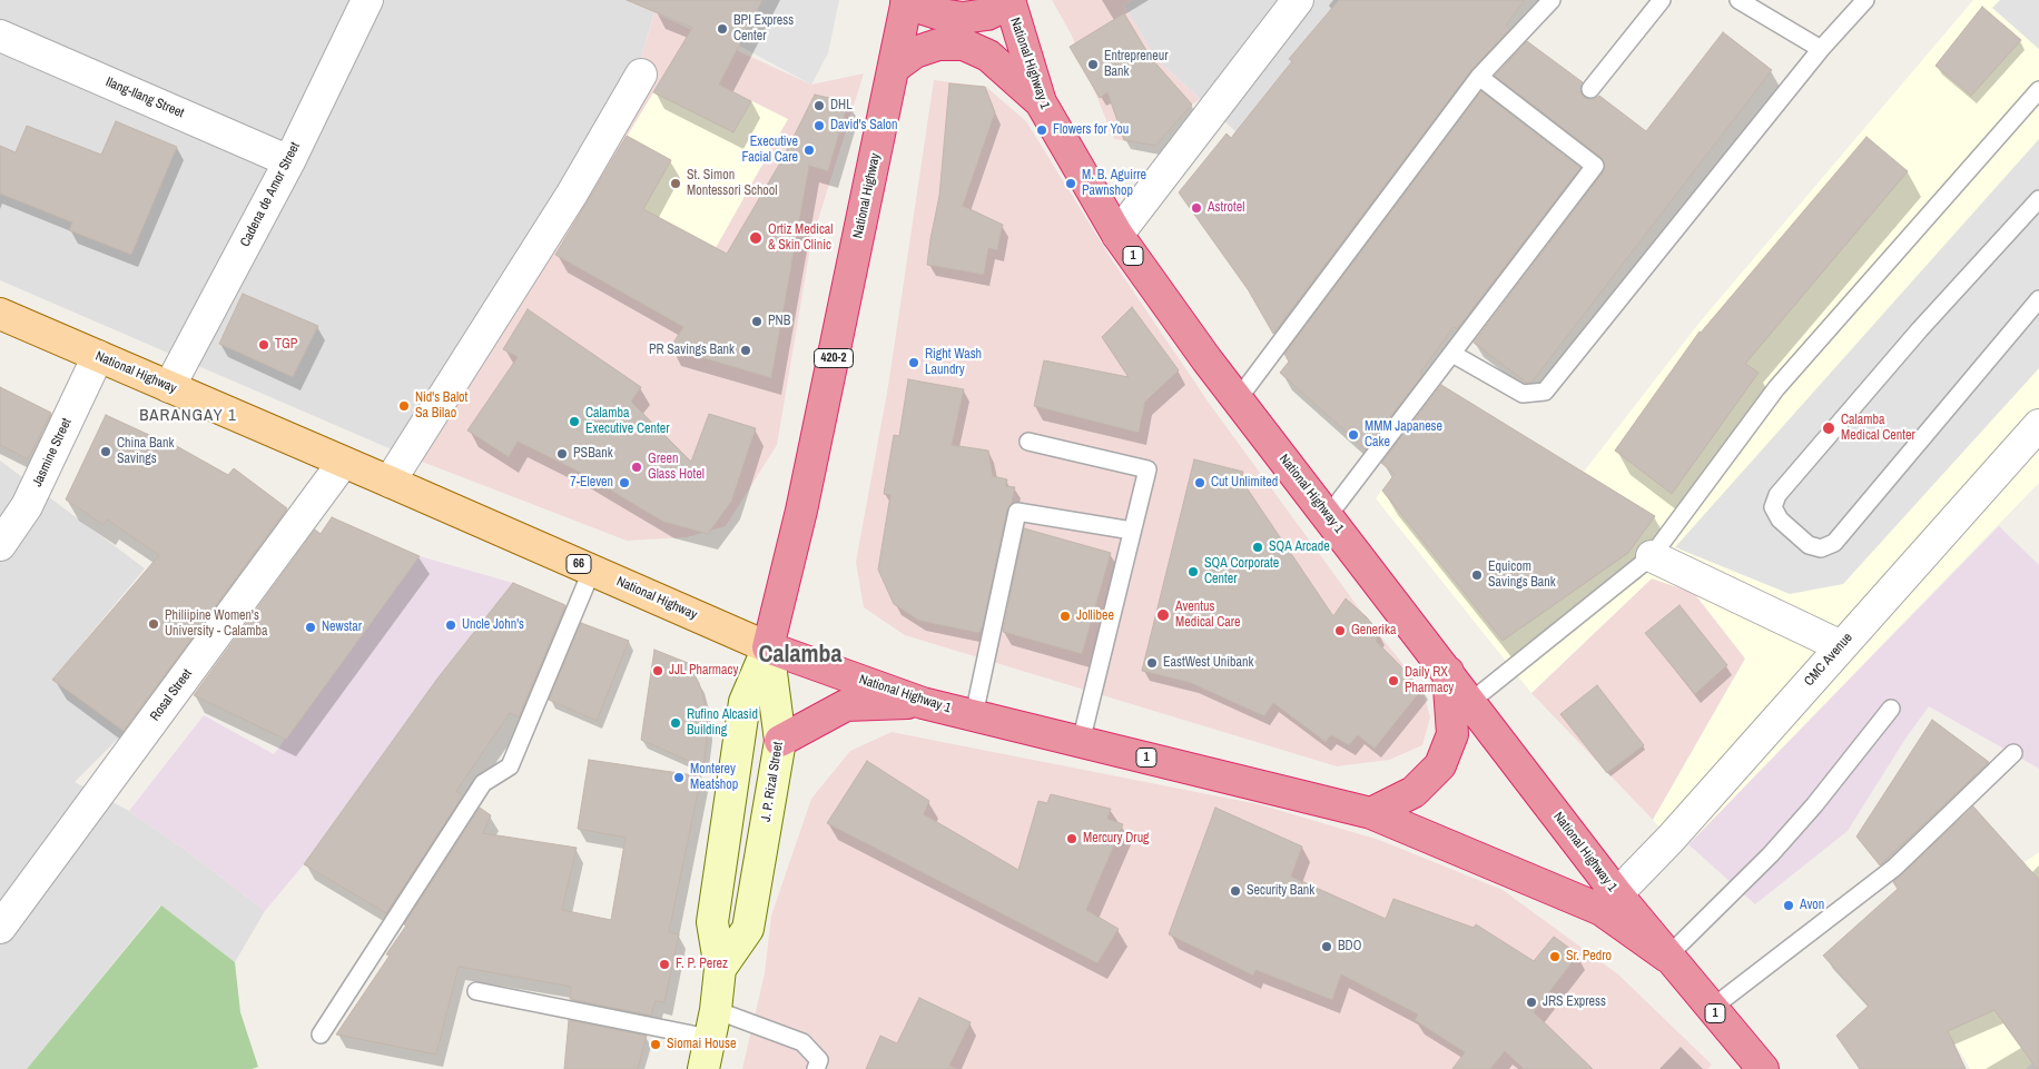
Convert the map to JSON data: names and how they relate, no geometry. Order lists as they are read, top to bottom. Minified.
{"streets":{"highway":["National Highway 1","National Highway","1","420-2"],"main road":["66","J. P. Rizal Street"],"street":["Ilang-Ilang Street","Cadena de Amor Street","Jasmine Street","CMC Avenue","Rosal Street"]},"crossings":[["National Highway 1","National Highway"],["National Highway 1","1"],["National Highway 1","CMC Avenue"],["National Highway 1","J. P. Rizal Street"],["Ilang-Ilang Street","Cadena de Amor Street"],["Cadena de Amor Street","National Highway"],["National Highway","1"],["National Highway","Jasmine Street"],["National Highway","Rosal Street"],["National Highway","J. P. Rizal Street"]],"districts":["BARANGAY 1","Calamba"],"places":["BPI Express Center","Entrepreneur Bank","DHL","David's Salon","Flowers for You","Executive Facial Care","St. Simon Montessori School","M. B. Aguirre Pawnshop","Astrotel","Ortiz Medical & Skin Clinic","PNB","TGP","PR Savings Bank","Right Wash Laundry","Nid's Balot Sa Bilao","Calamba Executive Center","Calamba Medical Center","MMM Japanese Cake","China Bank Savings","PSBank","Green Glass Hotel","7-Eleven","Cut Unlimited","SQA Arcade","SQA Corporate Center","Equicom Savings Bank","Aventus Medical Care","Jollibee","Philiipine Women's University - Calamba","Uncle John's","Newstar","Generika","EastWest Unibank","JJL Pharmacy","Daily RX Pharmacy","Rufino Alcasid Building","Monterey Meatshop","Mercury Drug","Security Bank","Avon","BDO","Sr. Pedro","F. P. Perez","JRS Express","Siomai House"]}
